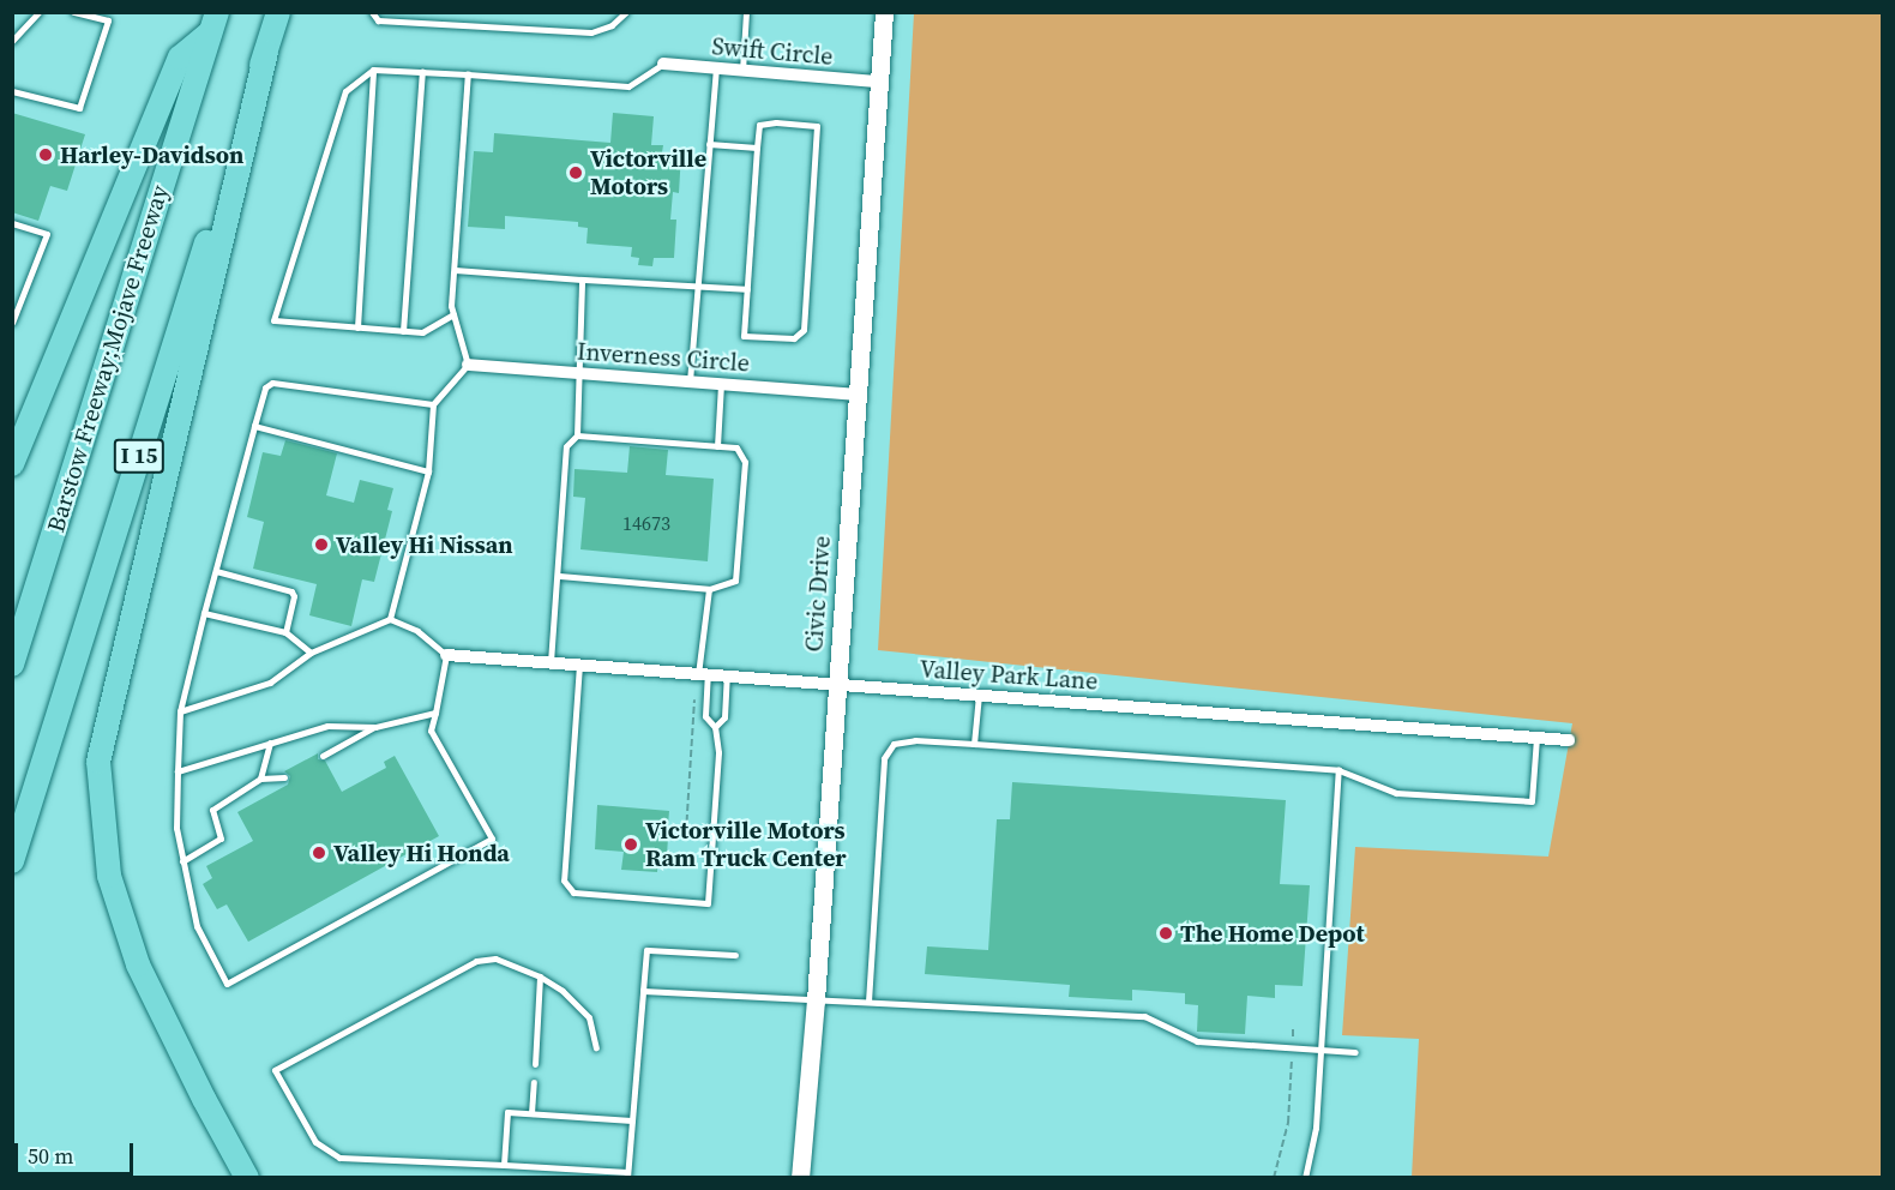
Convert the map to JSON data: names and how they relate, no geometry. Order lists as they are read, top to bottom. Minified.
{"streets":{"highway":["Barstow Freeway;Mojave Freeway","I 15"],"street":["Swift Circle","Inverness Circle","Civic Drive","Valley Park Lane"]},"crossings":[["Swift Circle","Civic Drive"],["Inverness Circle","Civic Drive"],["Civic Drive","Valley Park Lane"]],"places":["Harley-Davidson","Victorville Motors","Valley Hi Nissan","Victorville Motors Ram Truck Center","Valley Hi Honda","The Home Depot"],"house_numbers":["14673"],"scale_bar":"50 m"}
